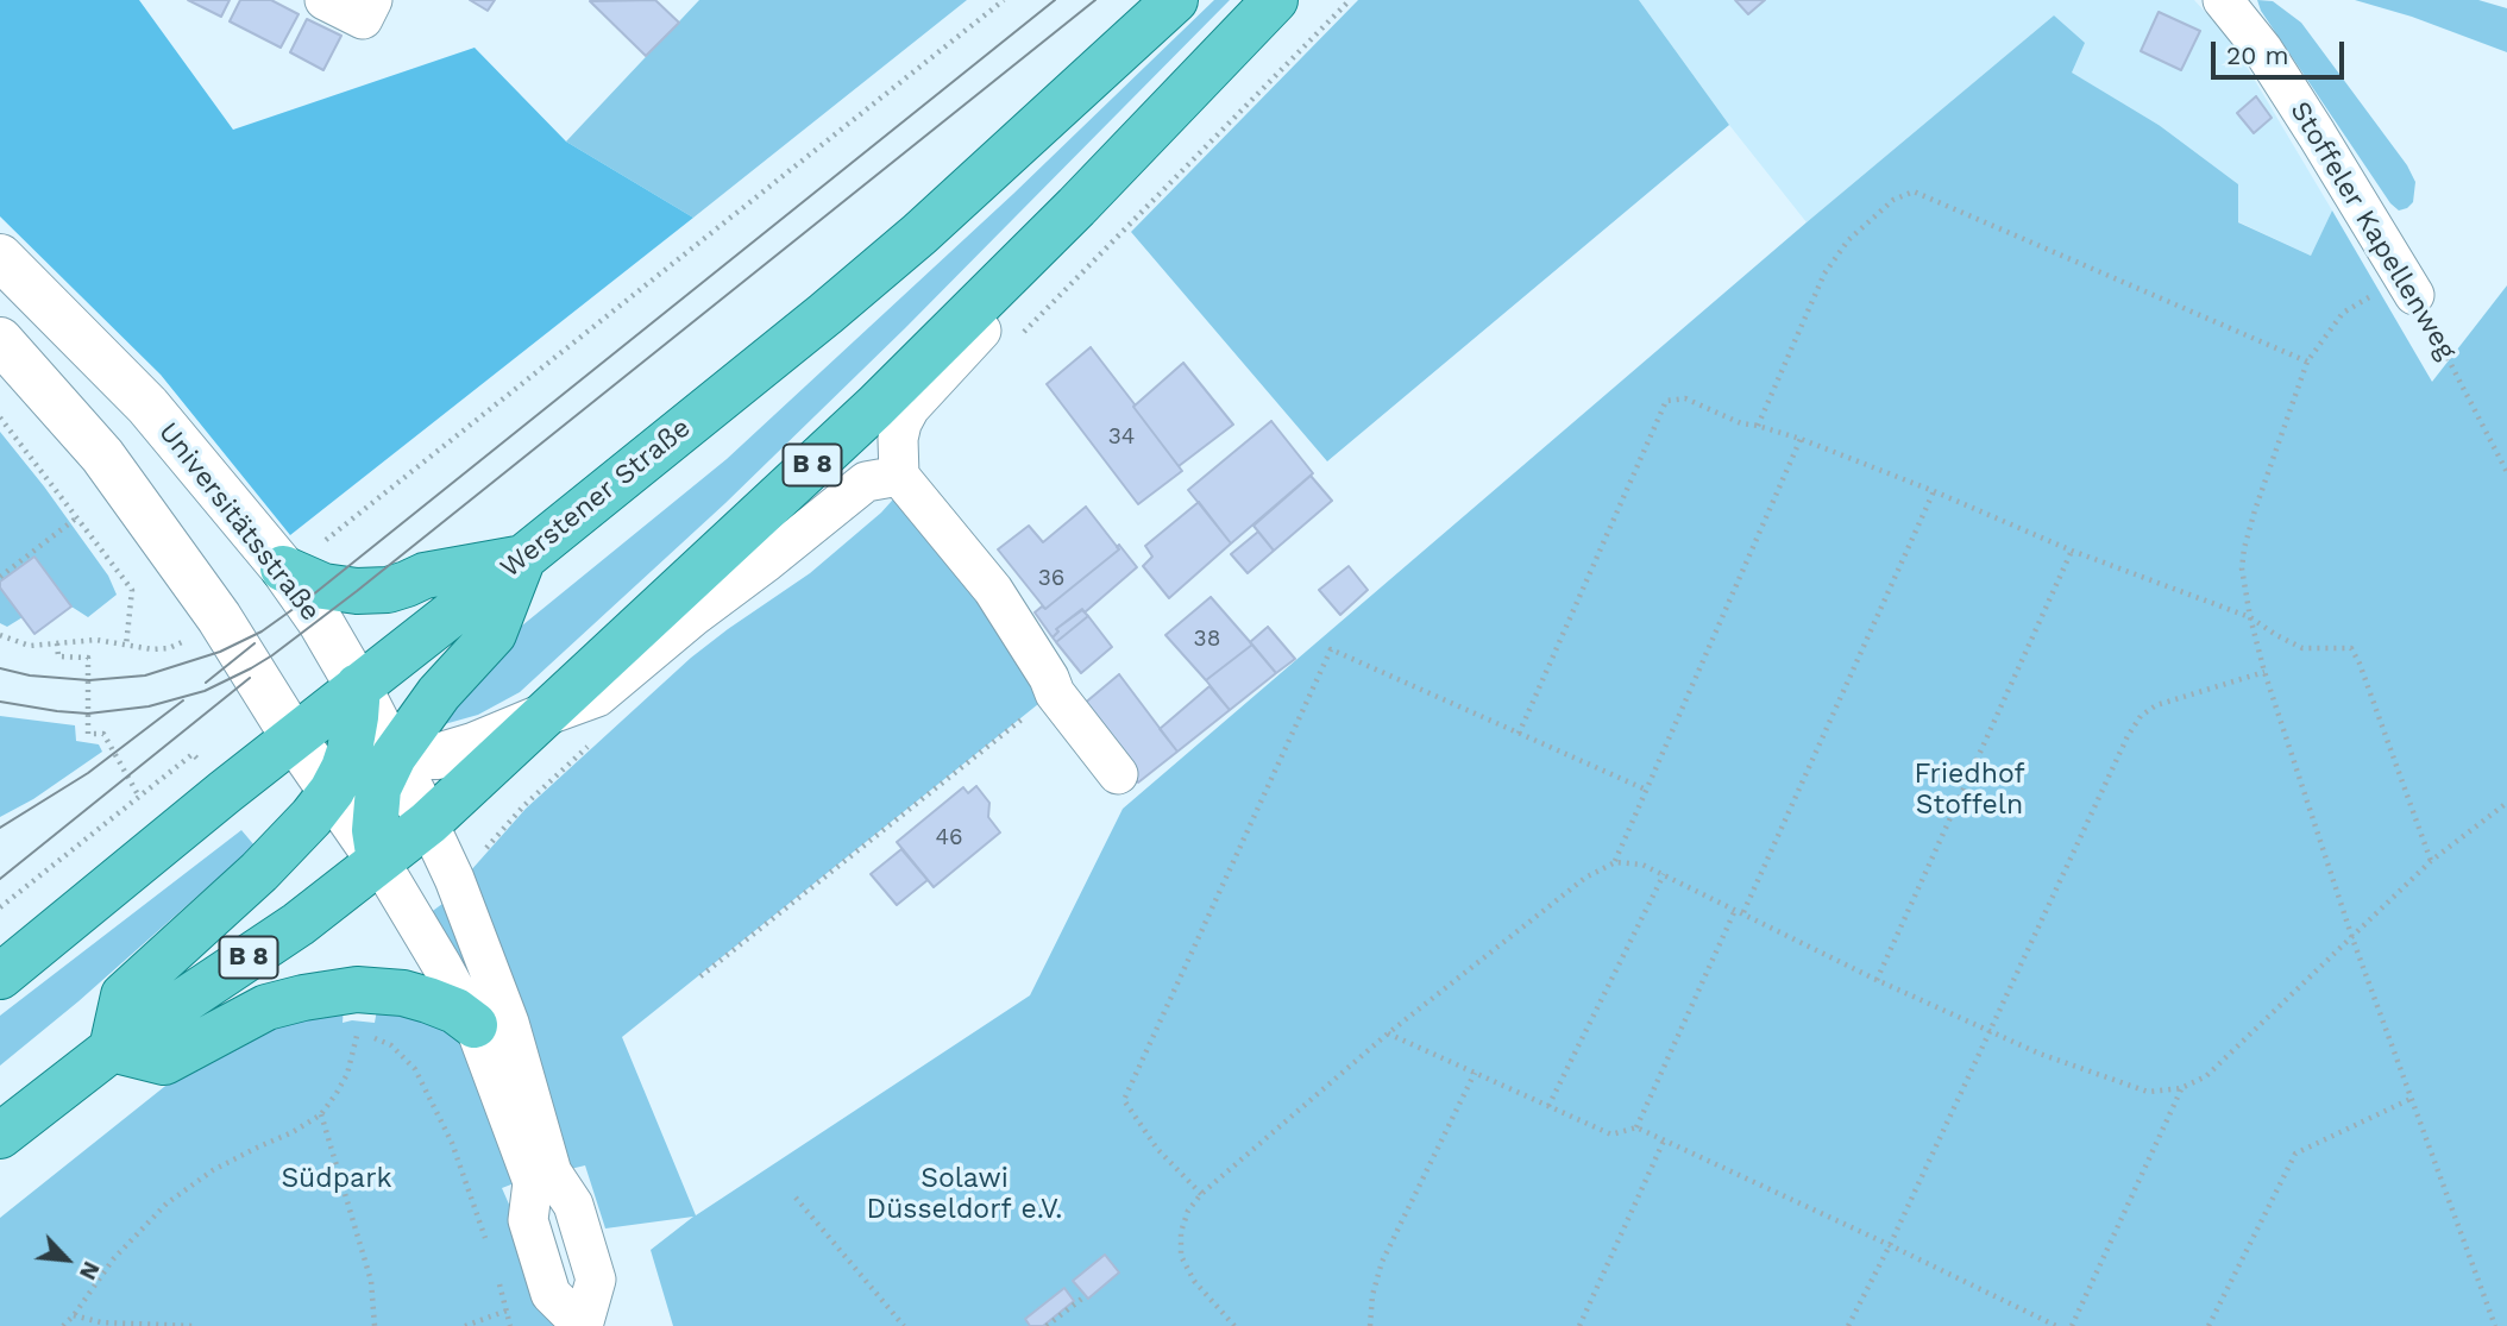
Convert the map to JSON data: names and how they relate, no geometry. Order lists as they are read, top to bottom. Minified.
{"streets":{"main road":["B 8","Werstener Straße"],"street":["Stoffeler Kapellenweg","Universitätsstraße"]},"crossings":[["B 8","Universitätsstraße"],["Werstener Straße","Universitätsstraße"]],"parks":["Friedhof Stoffeln","Südpark","Solawi Düsseldorf e.V."],"house_numbers":["34","36","38","46"],"scale_bar":"20 m","north":"bottom right"}
